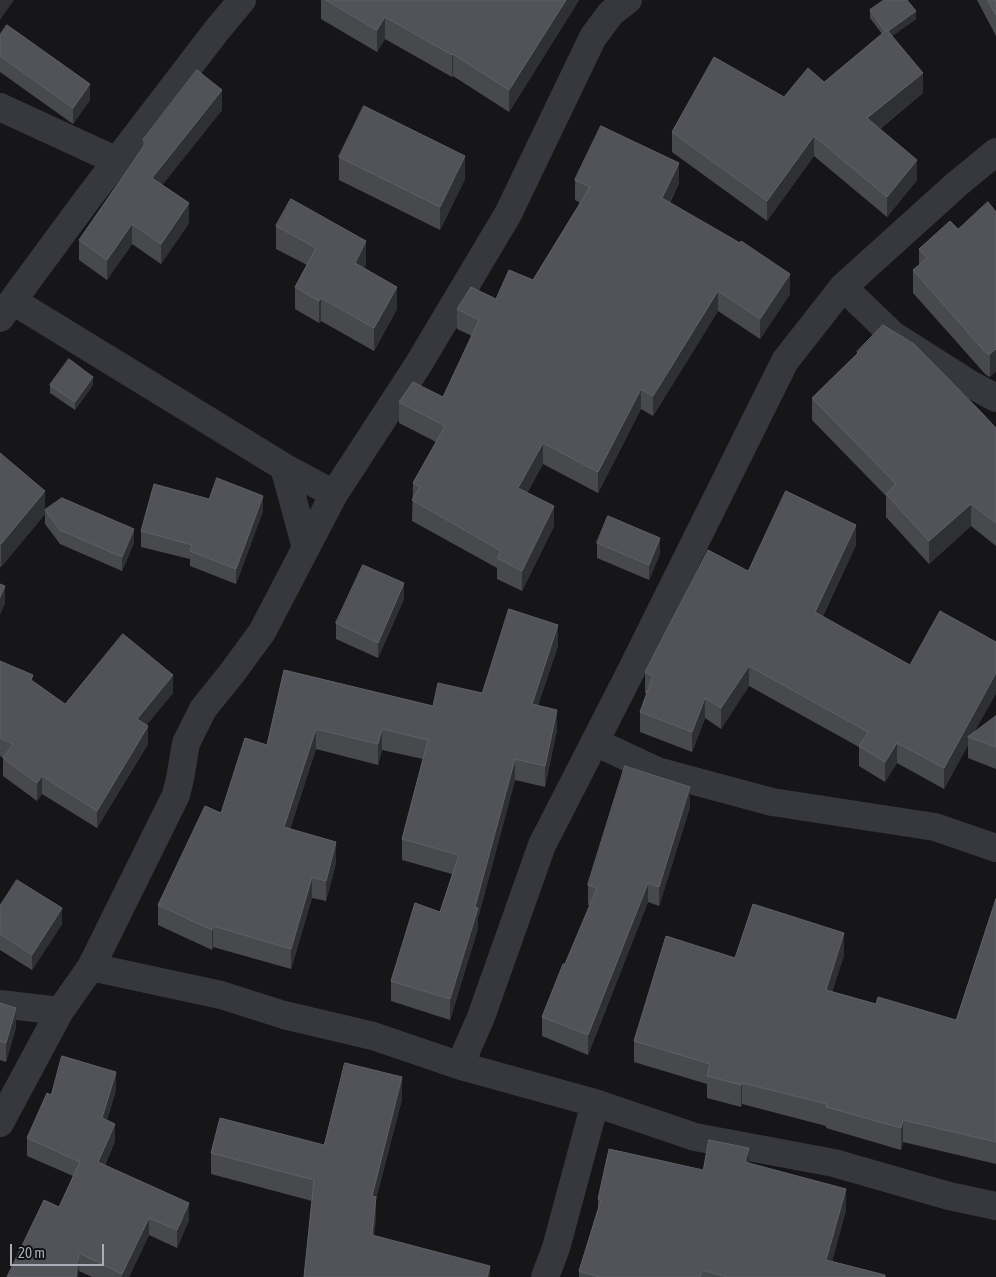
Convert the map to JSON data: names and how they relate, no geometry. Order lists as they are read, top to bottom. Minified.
{"scale_bar":"20 m"}
